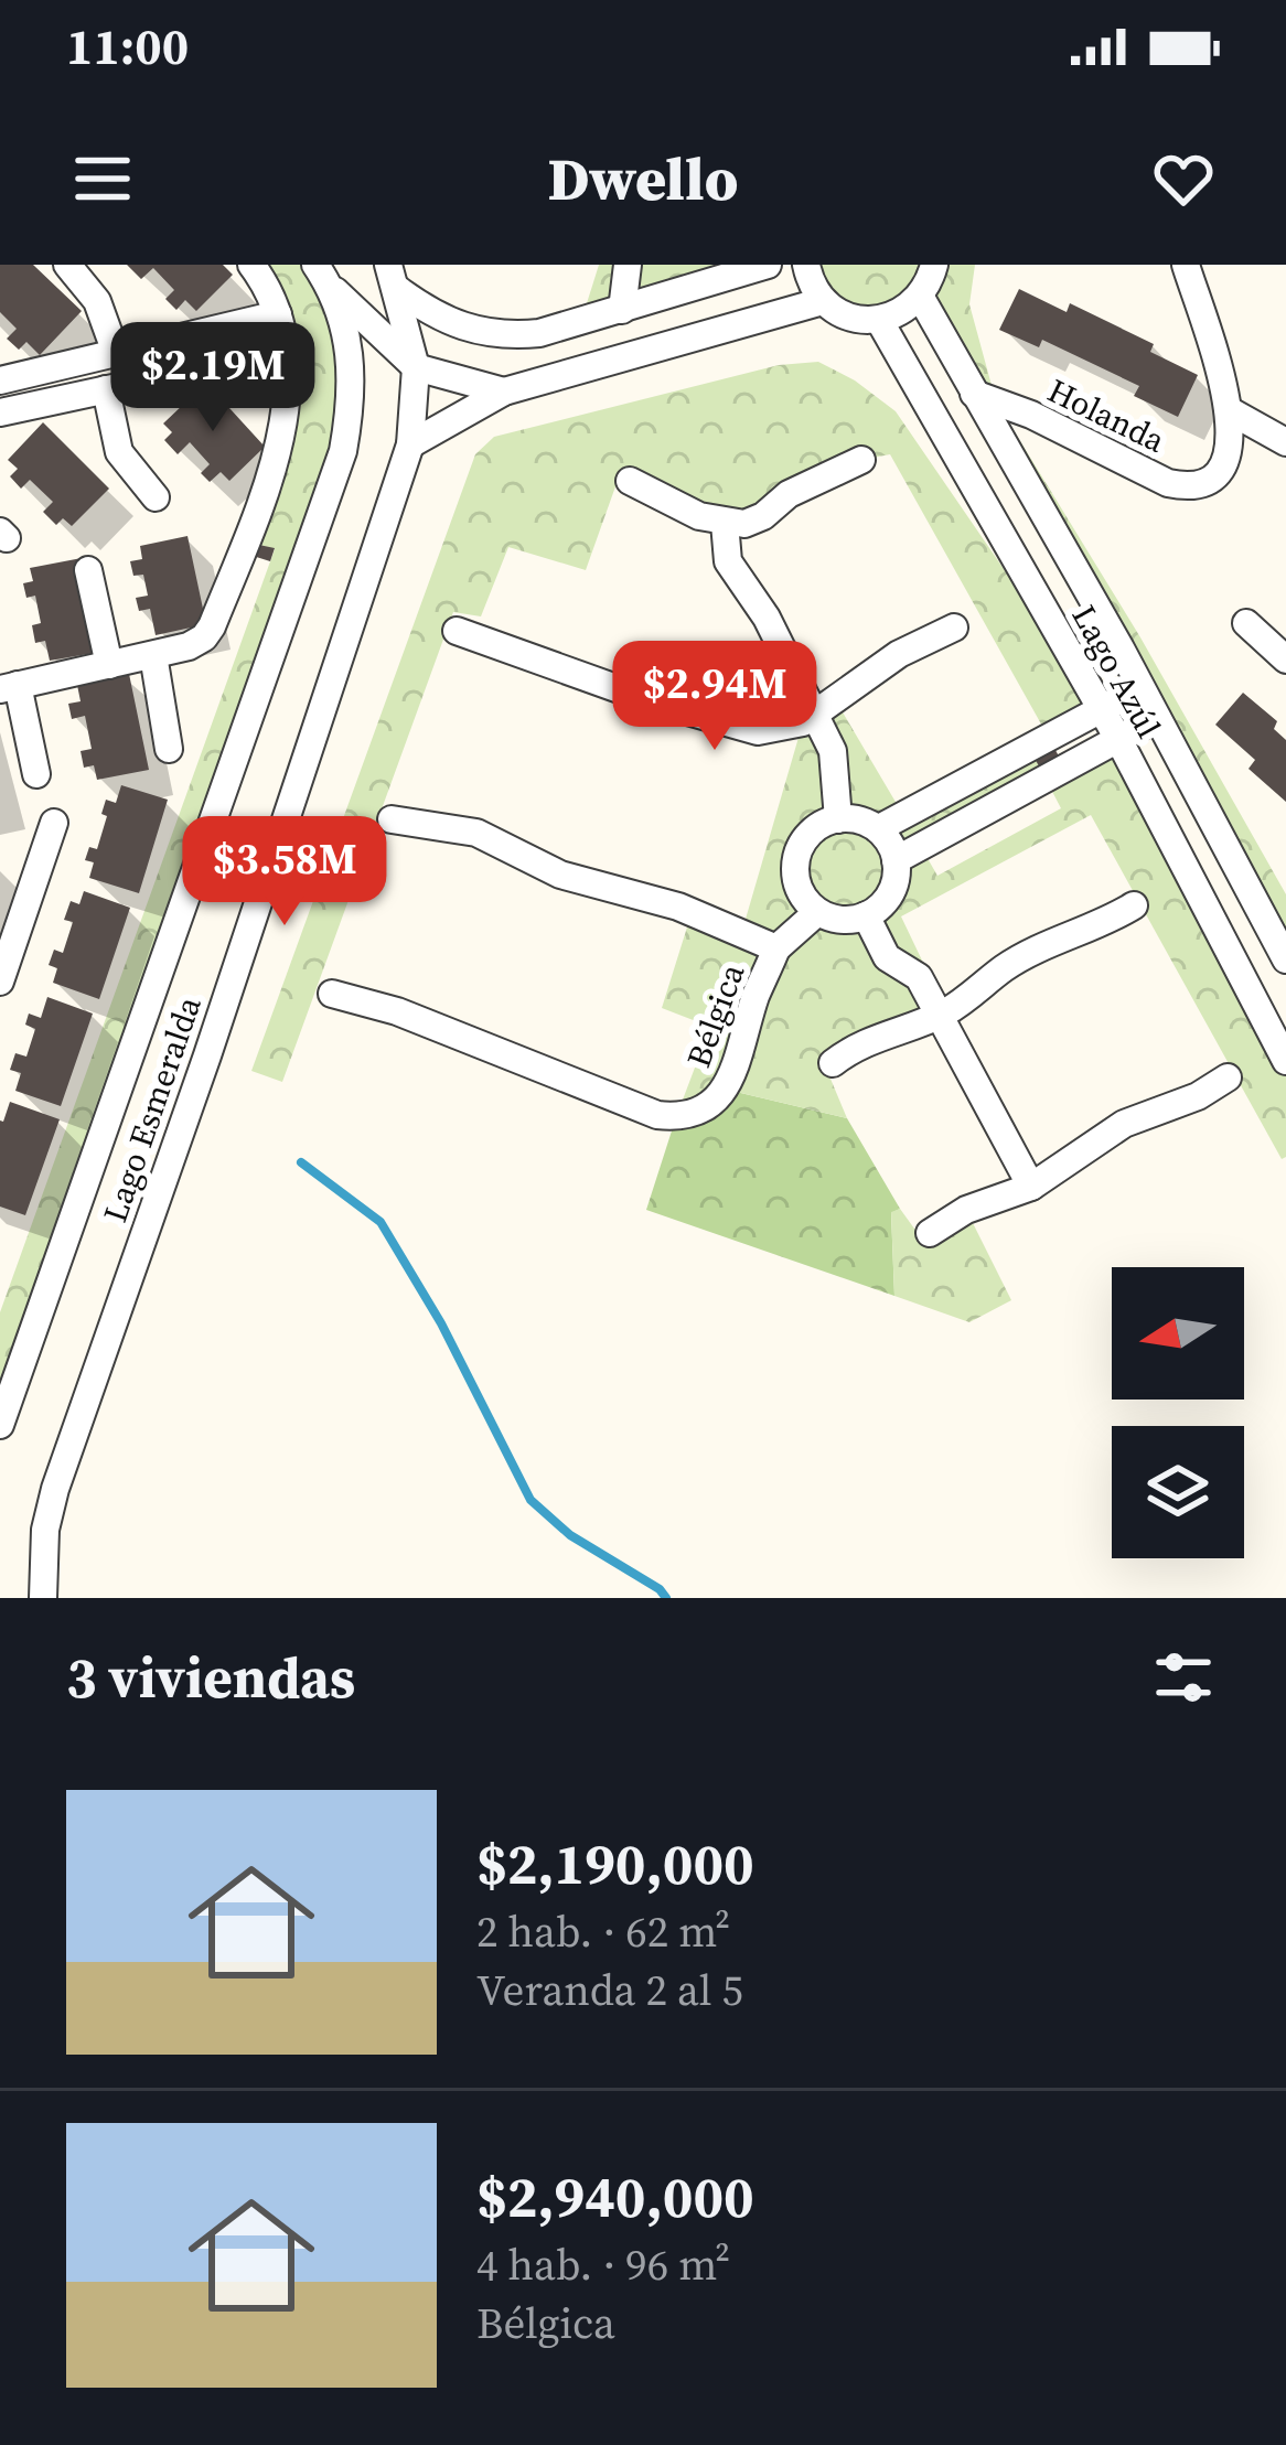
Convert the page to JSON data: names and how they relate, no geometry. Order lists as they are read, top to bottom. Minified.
{"streets":{"street":["Holanda","Lago Azúl","Bélgica","Lago Esmeralda"]},"crossings":[["Holanda","Lago Azúl"]],"north":"left","page":{"status":"11:00","header":"Dwello","price":["$2.19M","$2.94M","$3.58M"],"heading":"3 viviendas","list":[{"name":"$2,190,000","note":"2 hab. · 62 m² · Veranda 2 al 5"},{"name":"$2,940,000","note":"4 hab. · 96 m² · Bélgica"}]}}
